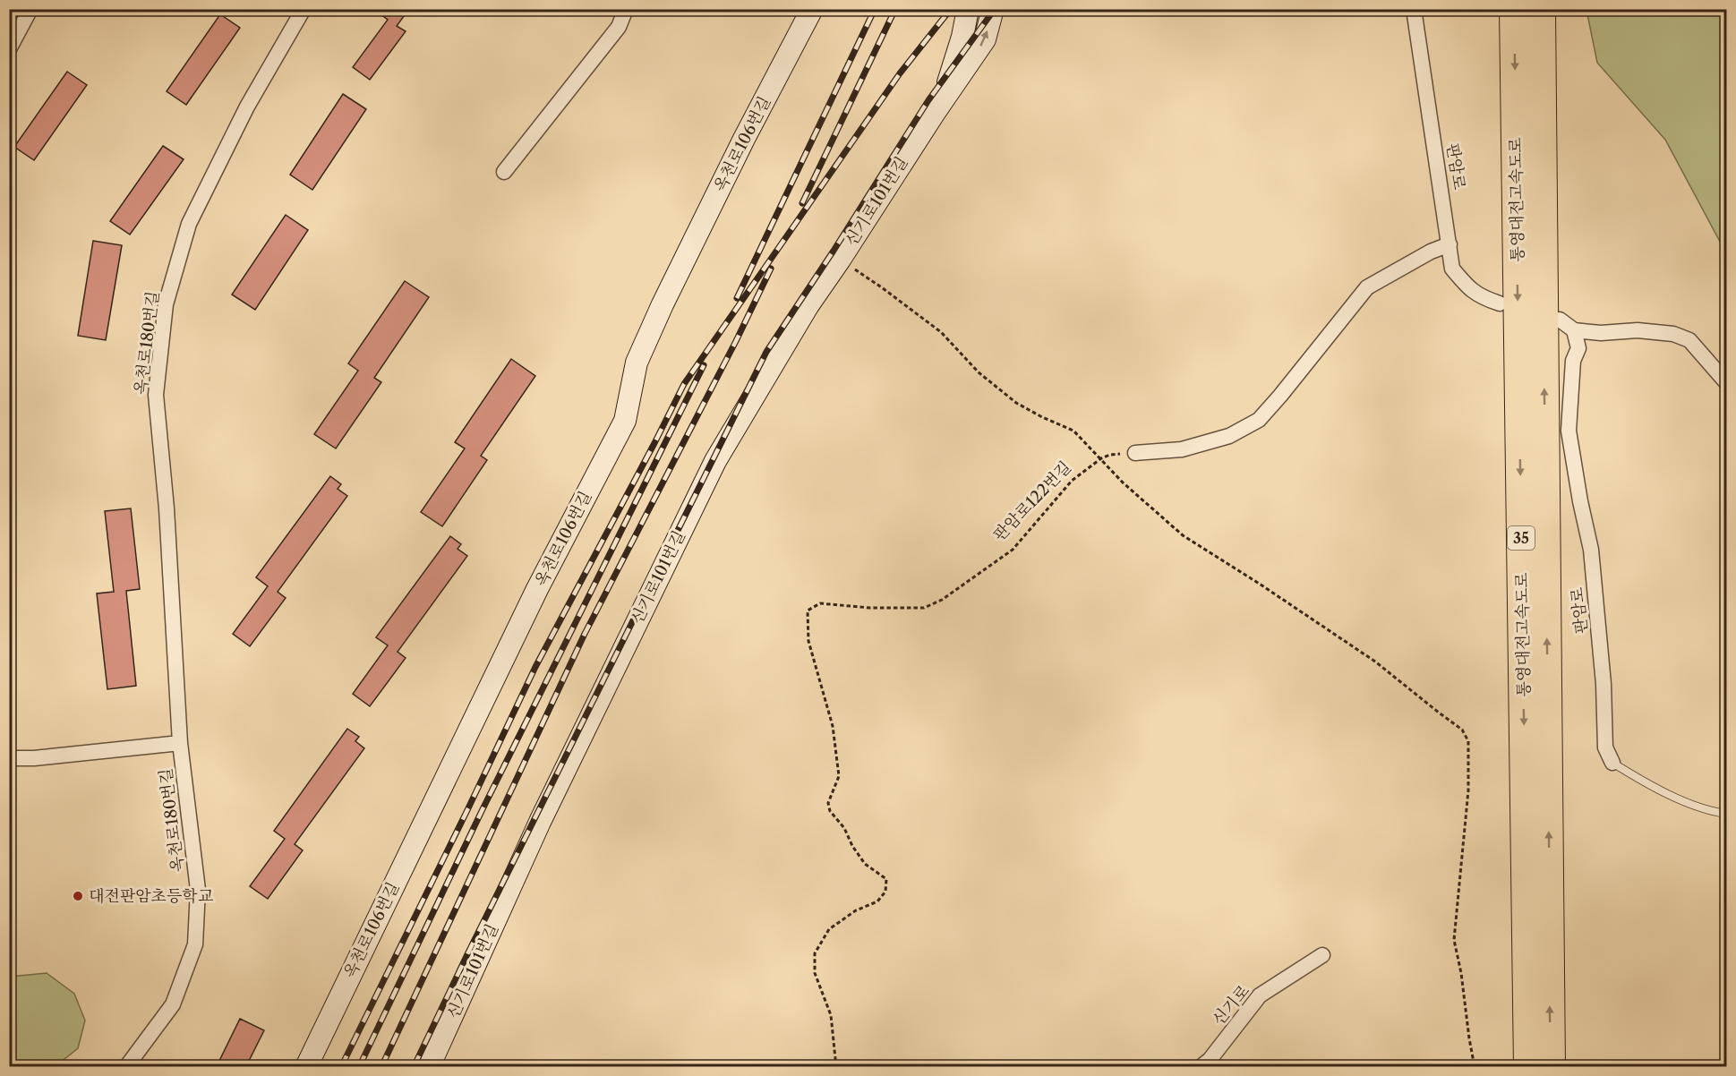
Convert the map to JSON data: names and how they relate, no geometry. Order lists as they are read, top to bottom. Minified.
{"streets":{"highway":["통영대전고속도로","35"],"street":["옥천로106번길","판암로","신기로101번길","옥천로180번길","신기로"],"path":["판암로122번길"]},"places":["대전판암초등학교"]}
